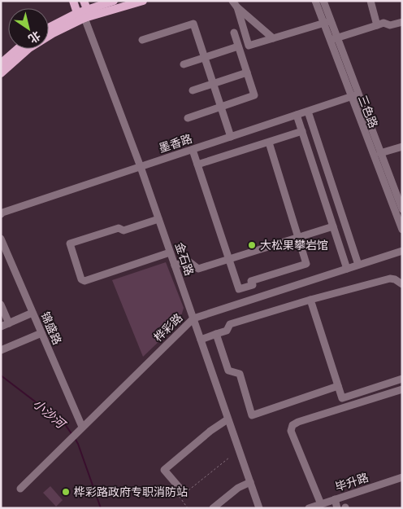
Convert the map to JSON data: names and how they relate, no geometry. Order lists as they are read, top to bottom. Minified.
{"streets":{"street":["三色路","墨香路","金石路","桦彩路","锦盛路","毕升路"]},"crossings":[["三色路","墨香路"],["墨香路","金石路"],["金石路","桦彩路"],["桦彩路","锦盛路"]],"water":["小沙河"],"places":["大松果攀岩馆","桦彩路政府专职消防站"],"north":"bottom right"}
